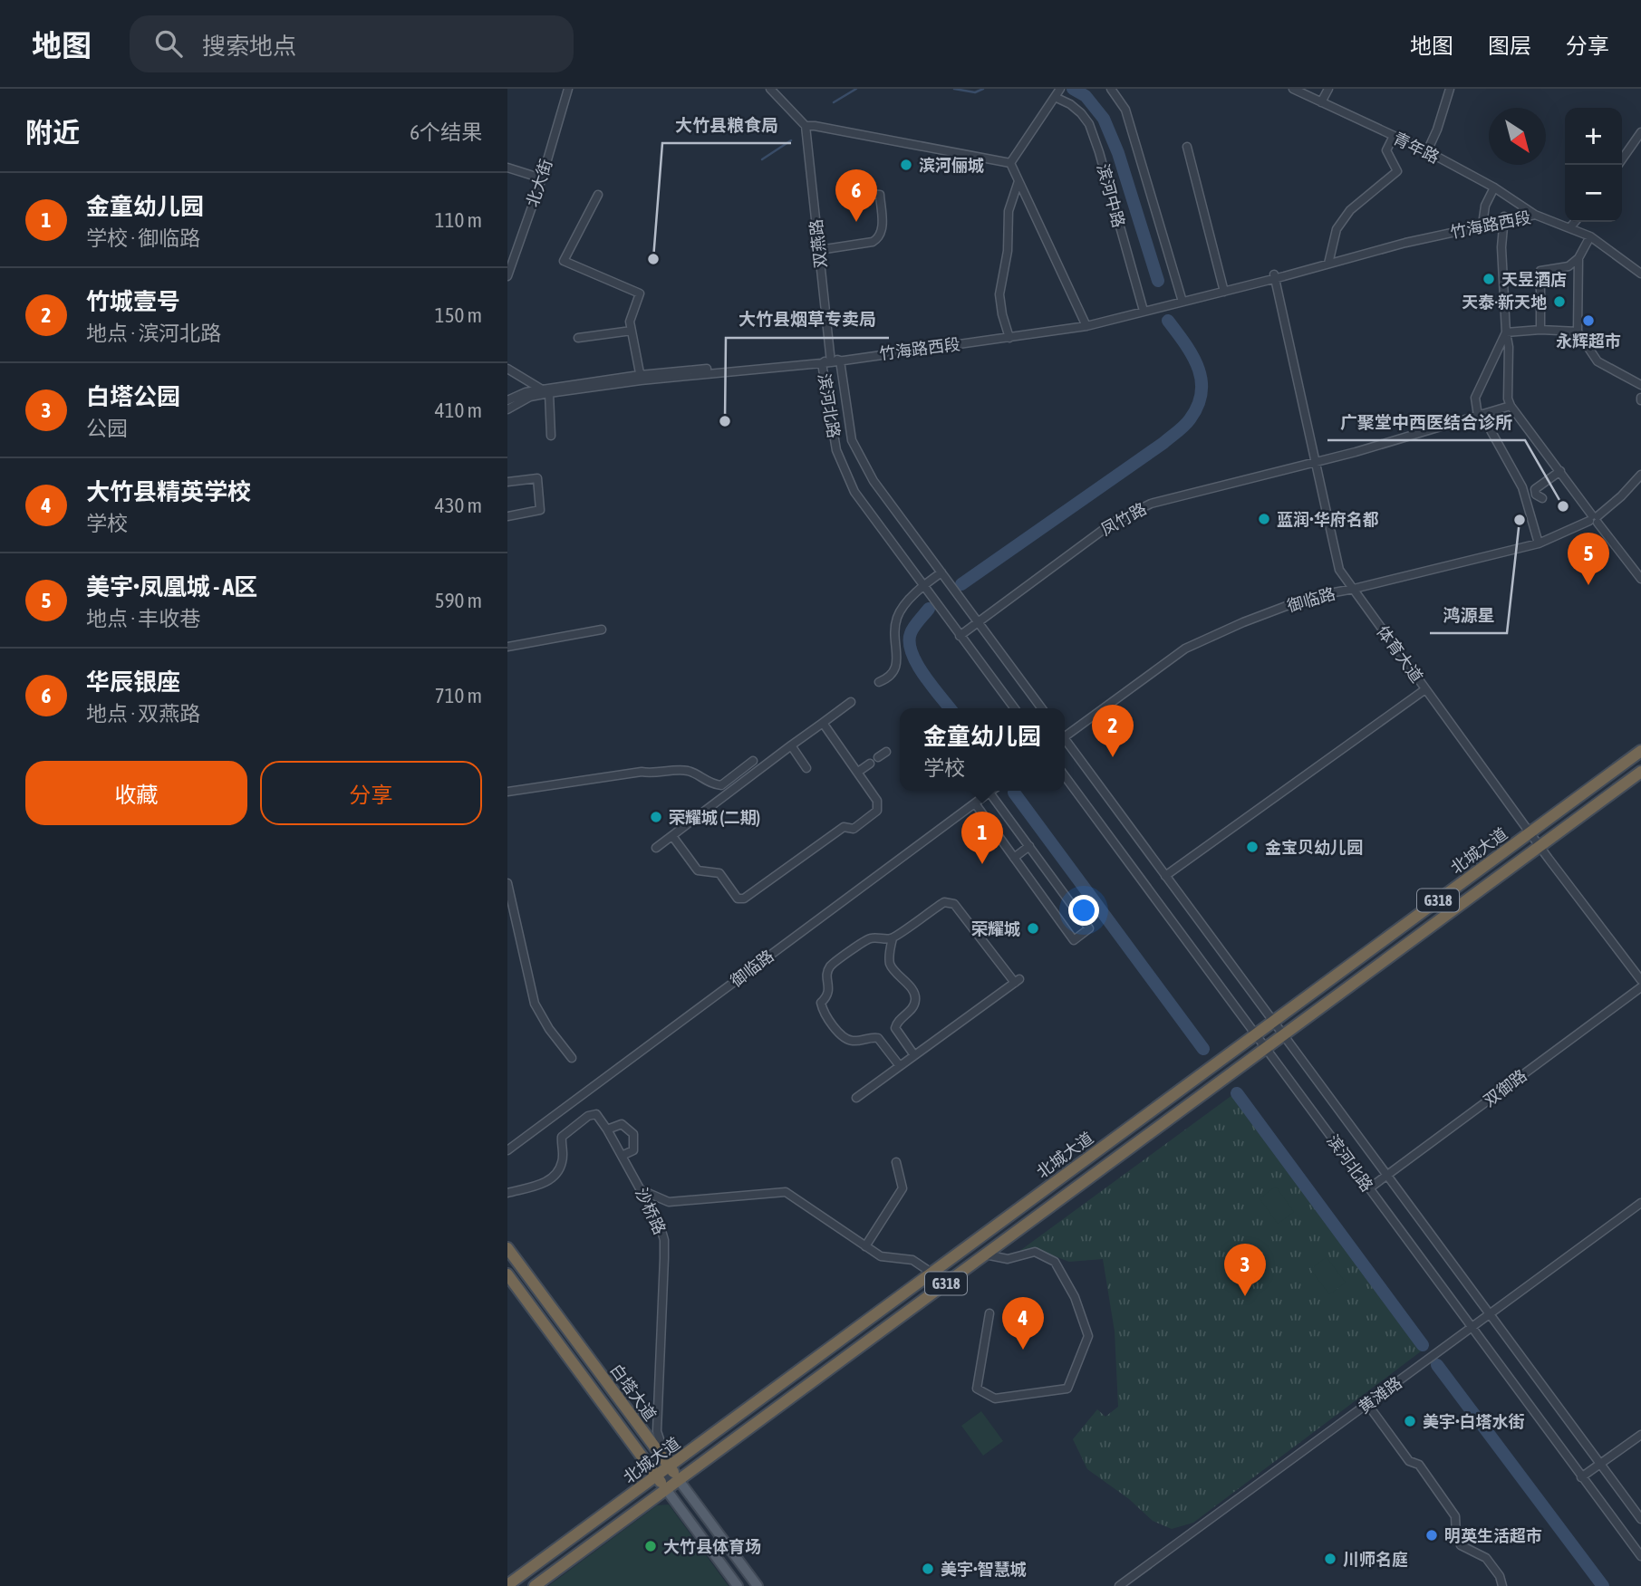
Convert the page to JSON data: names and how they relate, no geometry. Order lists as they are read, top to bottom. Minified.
{"streets":{"highway":["北城大道","G318","白塔大道"],"street":["青年路","北大街","滨河中路","竹海路西段","双燕路","滨河北路","凤竹路","御临路","体育大道","双御路","沙桥路","黄滩路"]},"crossings":[["青年路","竹海路西段"],["滨河中路","竹海路西段"],["竹海路西段","双燕路"],["竹海路西段","滨河北路"],["竹海路西段","体育大道"],["双燕路","滨河北路"],["滨河北路","凤竹路"],["滨河北路","北城大道"],["滨河北路","双御路"],["滨河北路","黄滩路"],["凤竹路","体育大道"],["御临路","体育大道"],["体育大道","北城大道"],["北城大道","沙桥路"],["北城大道","白塔大道"],["沙桥路","白塔大道"]],"places":["滨河俪城","大竹县粮食局","天昱酒店","天泰·新天地","永辉超市","大竹县烟草专卖局","广聚堂中西医结合诊所","蓝润•华府名都","鸿源星","荣耀城 (二期)","金宝贝幼儿园","荣耀城","美宇•白塔水街","明英生活超市","大竹县体育场","川师名庭","美宇•智慧城"],"north":"bottom right","page":{"header":"地图","search":"搜索地点","nav":["地图","图层","分享"],"heading":["附近","6个结果"],"map_buttons":["+","−"],"pins":["6","5","2","1","3","4"],"list":[{"mark":"1","name":"金童幼儿园","note":"学校 · 御临路","value":"110 m"},{"mark":"2","name":"竹城壹号","note":"地点 · 滨河北路","value":"150 m"},{"mark":"3","name":"白塔公园","note":"公园","value":"410 m"},{"mark":"4","name":"大竹县精英学校","note":"学校","value":"430 m"},{"mark":"5","name":"美宇•凤凰城 - A区","note":"地点 · 丰收巷","value":"590 m"},{"mark":"6","name":"华辰银座","note":"地点 · 双燕路","value":"710 m"}],"popup":["金童幼儿园","学校"],"buttons":["收藏","分享"]}}
